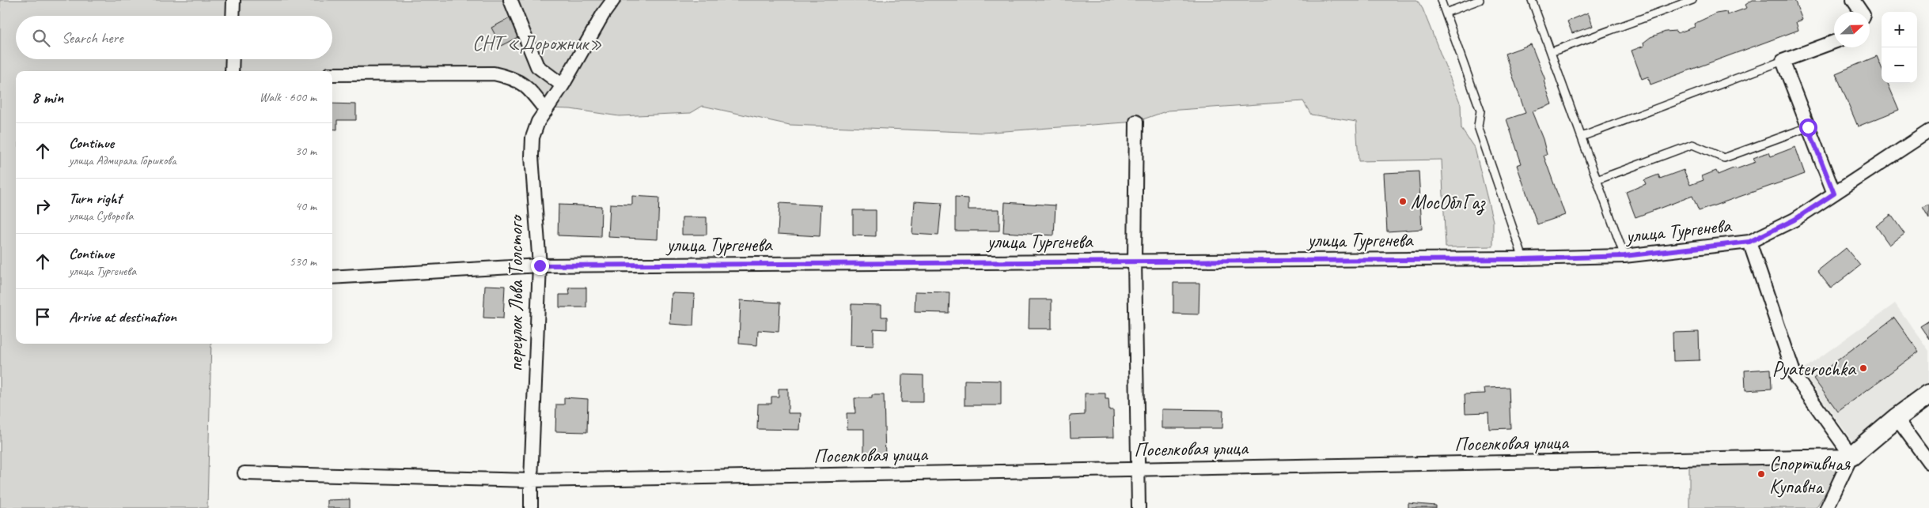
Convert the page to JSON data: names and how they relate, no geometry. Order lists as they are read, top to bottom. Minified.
{"streets":{"street":["улица Тургенева","переулок Льва Толстого","Поселковая улица"]},"crossings":[["улица Тургенева","переулок Льва Толстого"],["переулок Льва Толстого","Поселковая улица"]],"parks":["СНТ «Дорожник»"],"places":["МосОблГаз","Pyaterochka","Спортивная Купавна"],"north":"right","page":{"map_buttons":["+","−"],"search":"Search here","heading":["8 min","Walk · 600 m"],"list":[["Continue","улица Адмирала Горшкова","30 m"],["Turn right","улица Суворова","40 m"],["Continue","улица Тургенева","530 m"],"Arrive at destination"]}}
